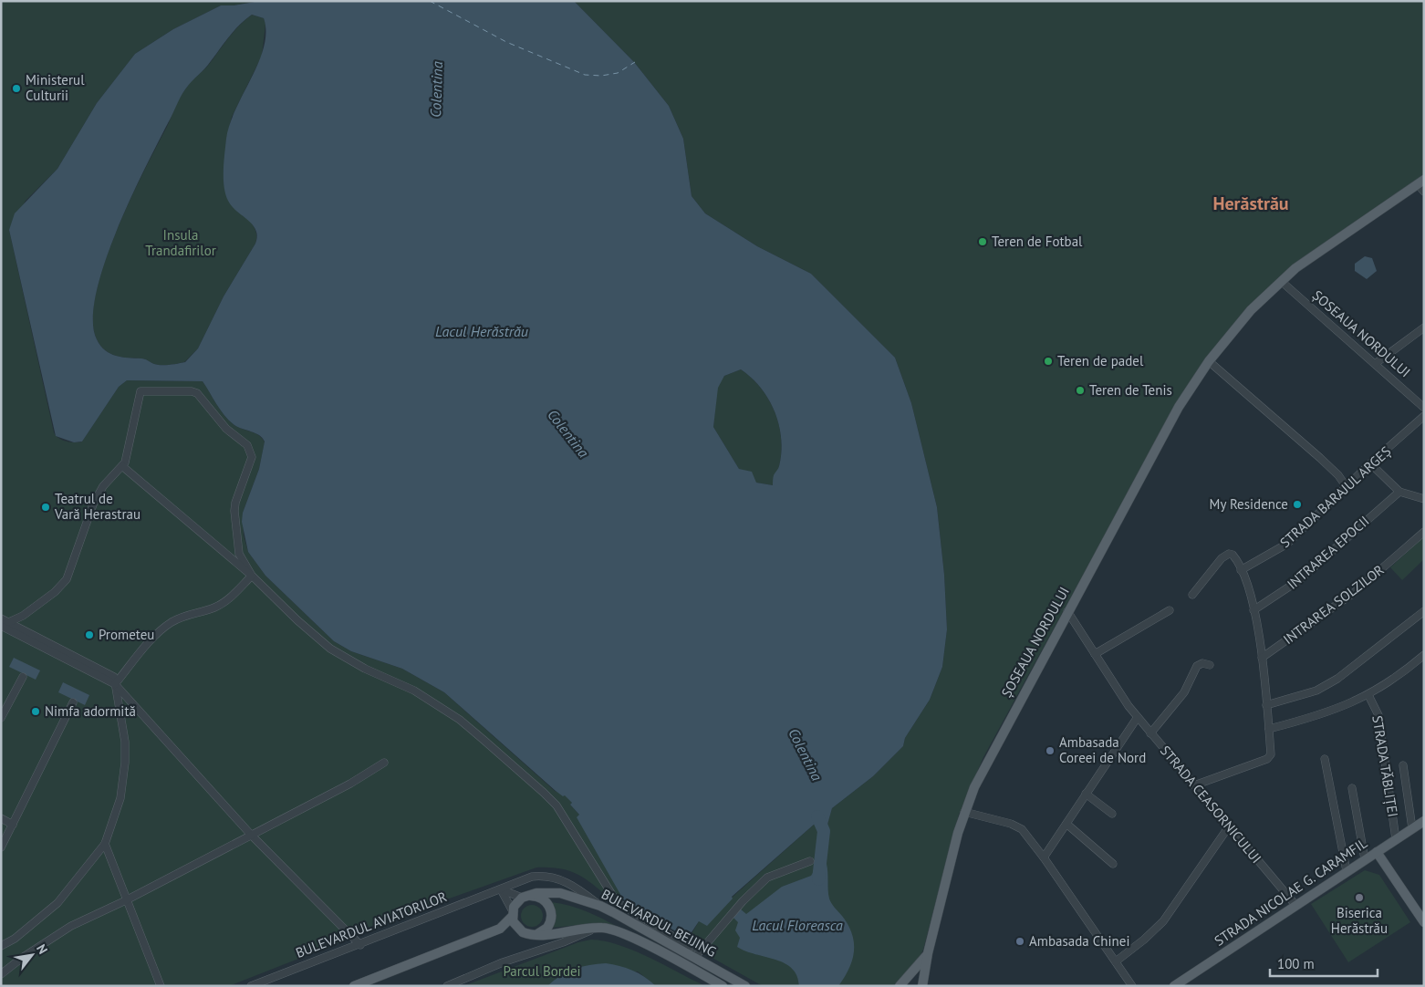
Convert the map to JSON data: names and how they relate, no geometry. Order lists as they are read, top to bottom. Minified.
{"streets":{"main road":["ȘOSEAUA NORDULUI","STRADA NICOLAE G. CARAMFIL","BULEVARDUL BEIJING"],"street":["STRADA BARAJUL ARGEȘ","INTRAREA EPOCII","INTRAREA SOLZILOR","STRADA TĂBLIȚEI","STRADA CEASORNICULUI","BULEVARDUL AVIATORILOR"]},"crossings":[["ȘOSEAUA NORDULUI","STRADA CEASORNICULUI"],["STRADA TĂBLIȚEI","STRADA NICOLAE G. CARAMFIL"],["STRADA CEASORNICULUI","STRADA NICOLAE G. CARAMFIL"],["BULEVARDUL BEIJING","BULEVARDUL AVIATORILOR"]],"districts":["Herăstrău"],"water":["Colentina","Lacul Herăstrău","Lacul Floreasca"],"parks":["Insula Trandafirilor","Parcul Bordei"],"places":["Ministerul Culturii","Teren de Fotbal","Teren de padel","Teren de Tenis","My Residence","Teatrul de Vară Herastrau","Prometeu","Nimfa adormită","Ambasada Coreei de Nord","Biserica Herăstrău","Ambasada Chinei"],"scale_bar":"100 m","north":"top right"}
